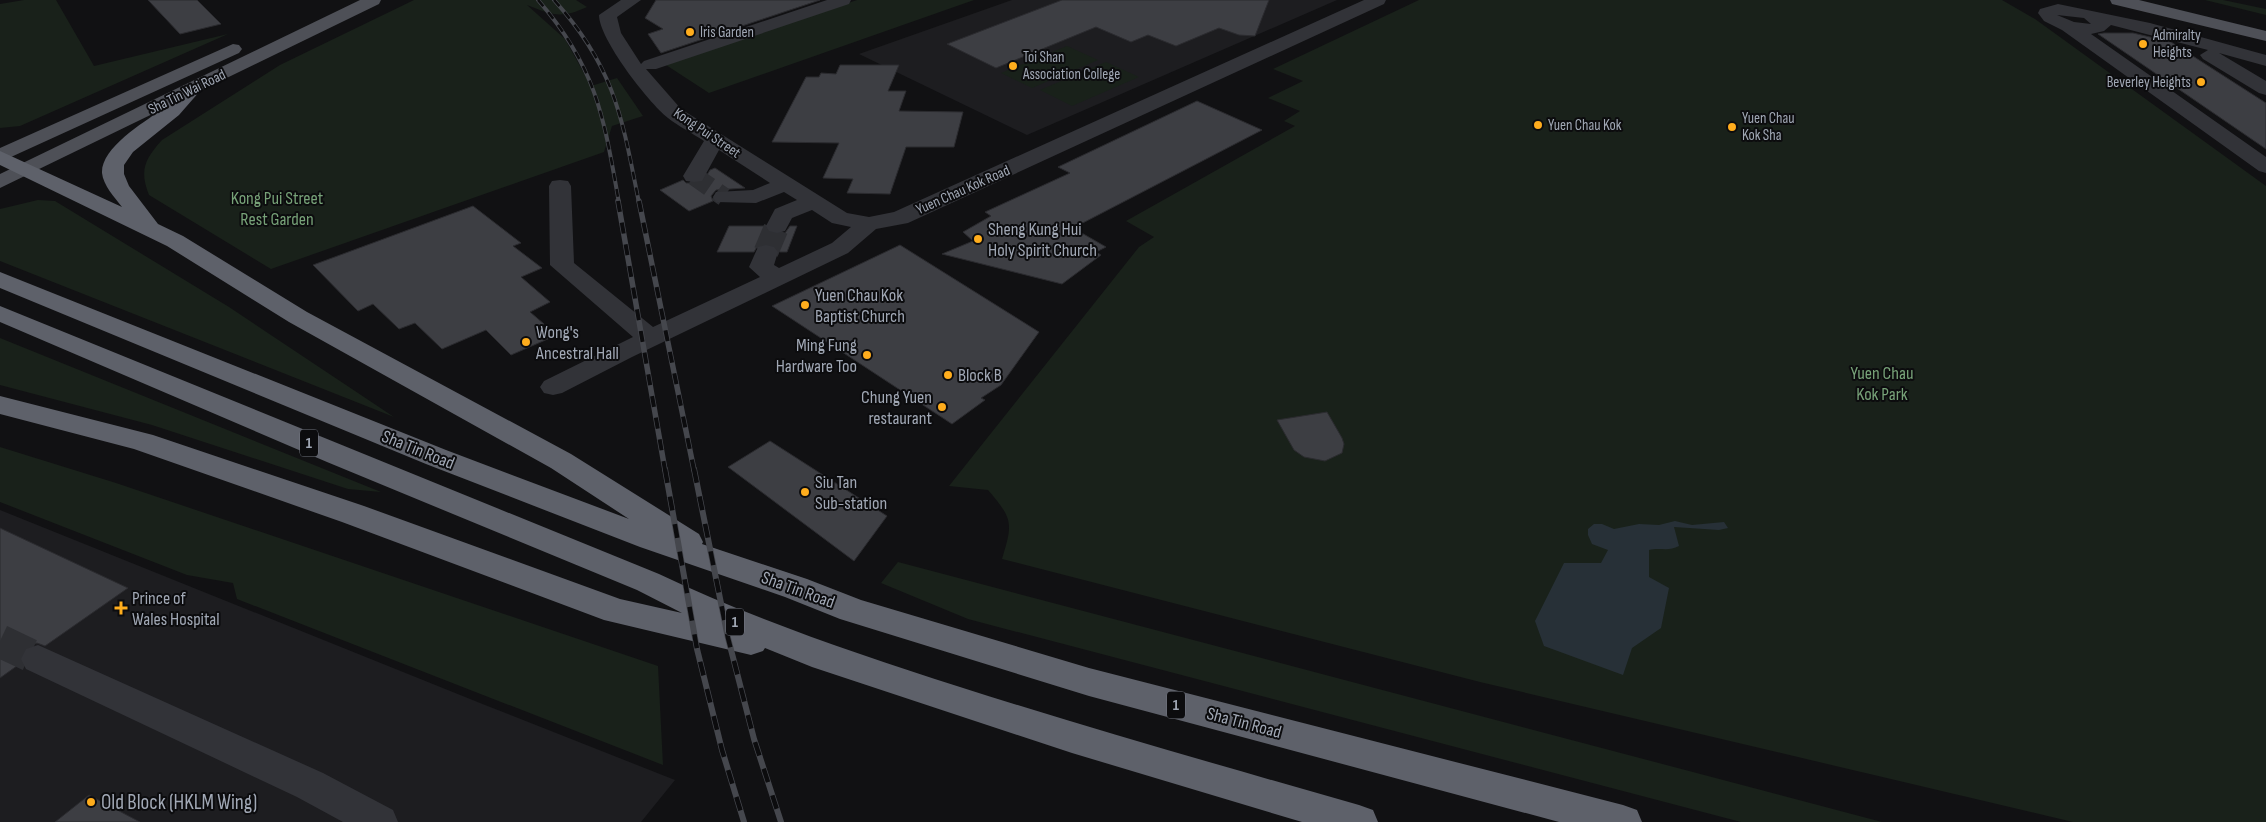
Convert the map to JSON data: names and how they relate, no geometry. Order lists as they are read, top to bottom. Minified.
{"streets":{"highway":["1","Sha Tin Road"],"main road":["Sha Tin Wai Road"],"street":["Kong Pui Street","Yuen Chau Kok Road"]},"crossings":[["Kong Pui Street","Yuen Chau Kok Road"]],"parks":["Kong Pui Street Rest Garden","Yuen Chau Kok Park"],"places":{"other":["Iris Garden","Admiralty Heights","Toi Shan Association College","Beverley Heights","Yuen Chau Kok","Yuen Chau Kok Sha","Sheng Kung Hui Holy Spirit Church","Yuen Chau Kok Baptist Church","Wong's Ancestral Hall","Ming Fung Hardware Too","Block B","Chung Yuen restaurant","Siu Tan Sub-station","Old Block (HKLM Wing)"],"health":["Prince of Wales Hospital"]}}
